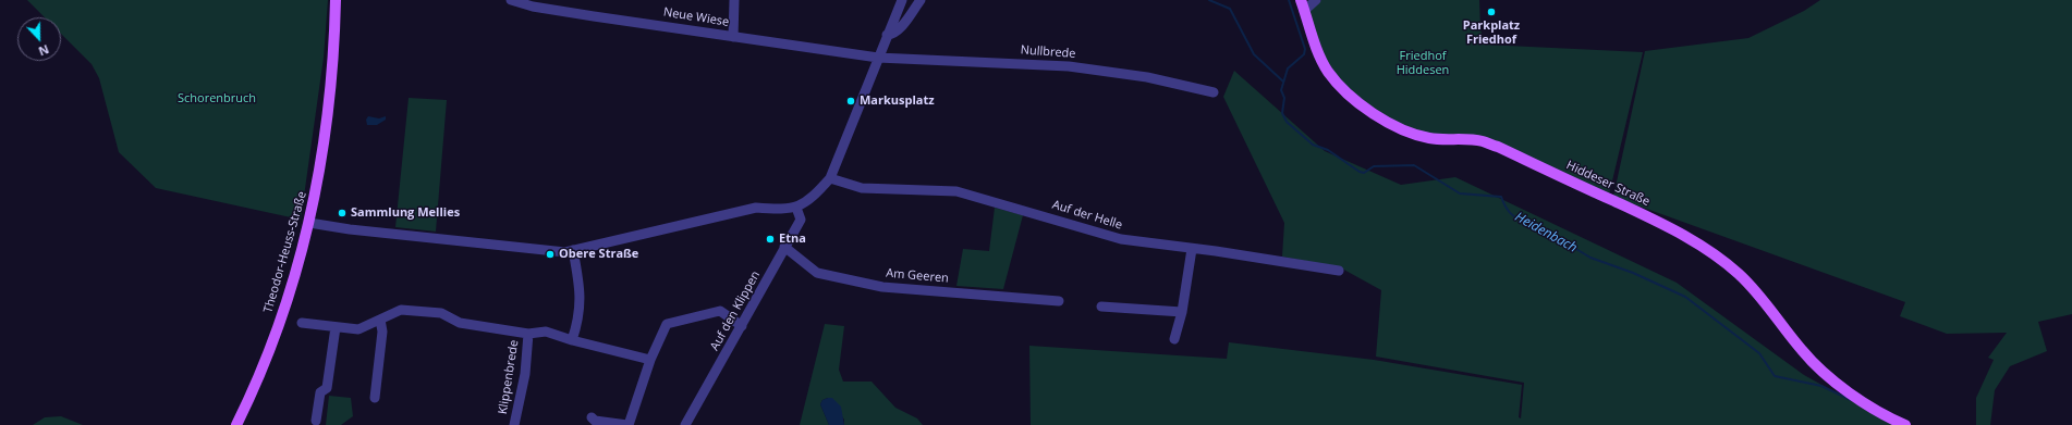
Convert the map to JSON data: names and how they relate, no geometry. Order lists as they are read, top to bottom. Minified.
{"streets":{"main road":["Hiddeser Straße","Theodor-Heuss-Straße"],"street":["Neue Wiese","Nullbrede","Auf der Helle","Am Geeren","Auf den Klippen","Klippenbrede"]},"crossings":[["Neue Wiese","Nullbrede"],["Am Geeren","Auf den Klippen"]],"water":["Heidenbach"],"parks":["Friedhof Hiddesen","Schorenbruch"],"places":["Parkplatz Friedhof","Markusplatz","Sammlung Mellies","Etna","Obere Straße"],"north":"bottom"}
